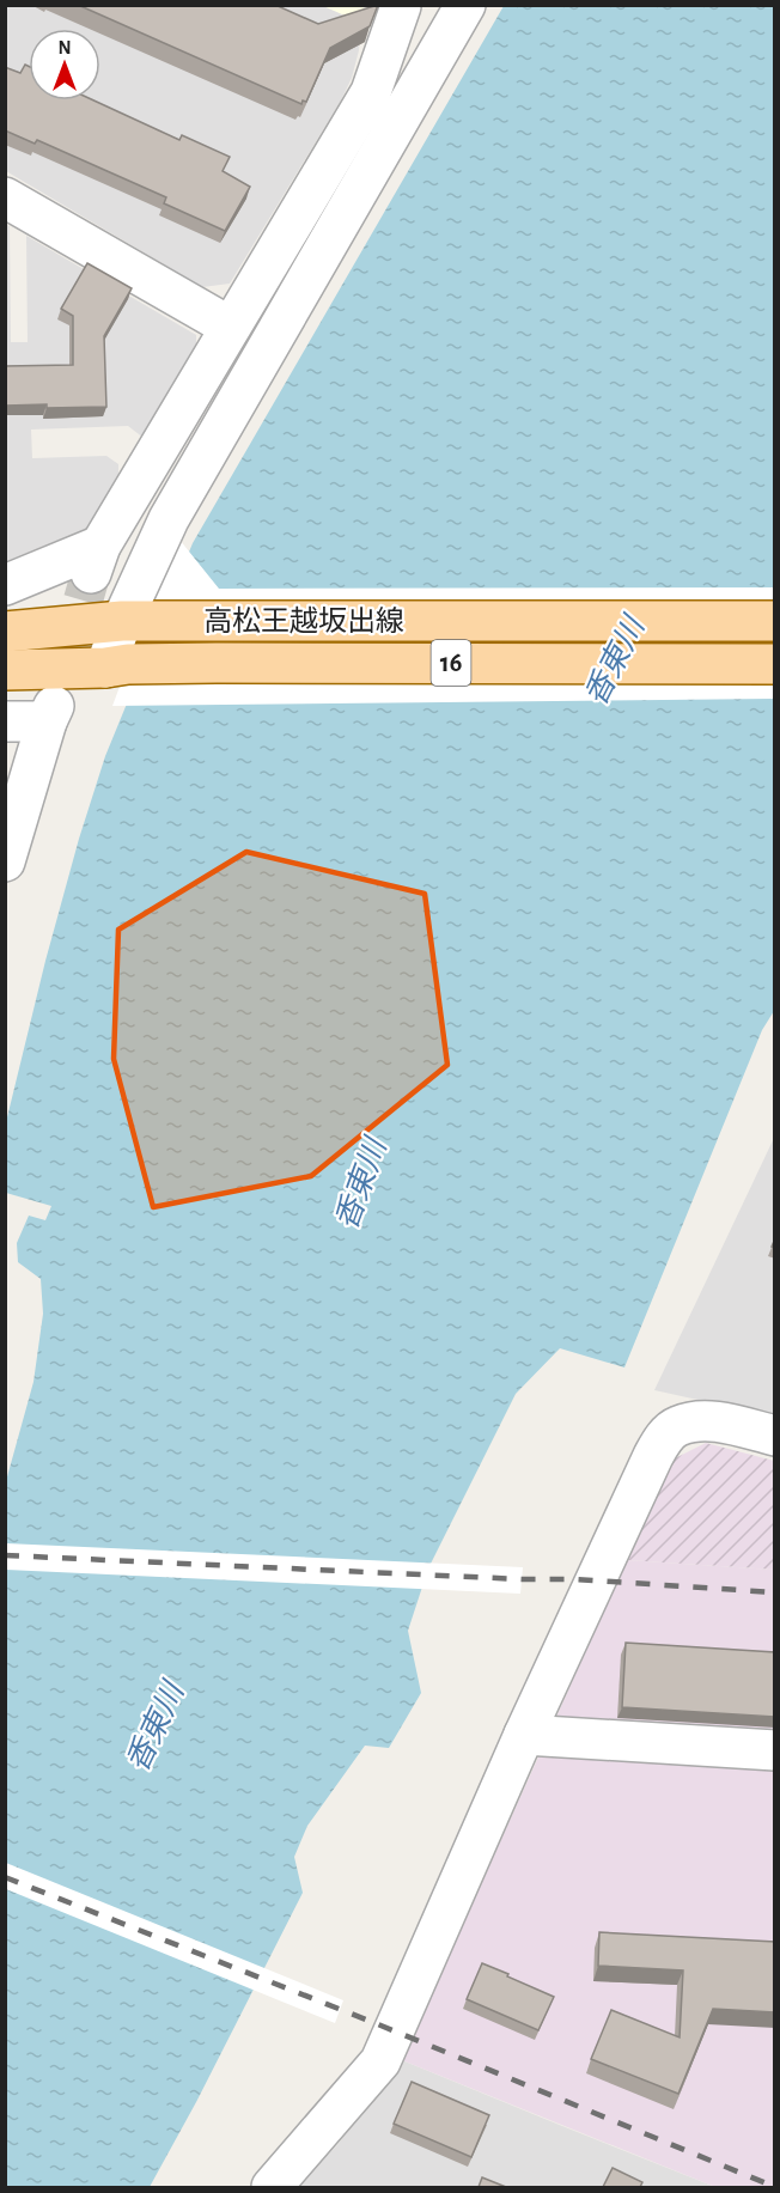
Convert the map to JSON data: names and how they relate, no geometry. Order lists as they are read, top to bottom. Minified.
{"streets":{"main road":["高松王越坂出線","16"]},"water":["香東川"],"north":"top"}
